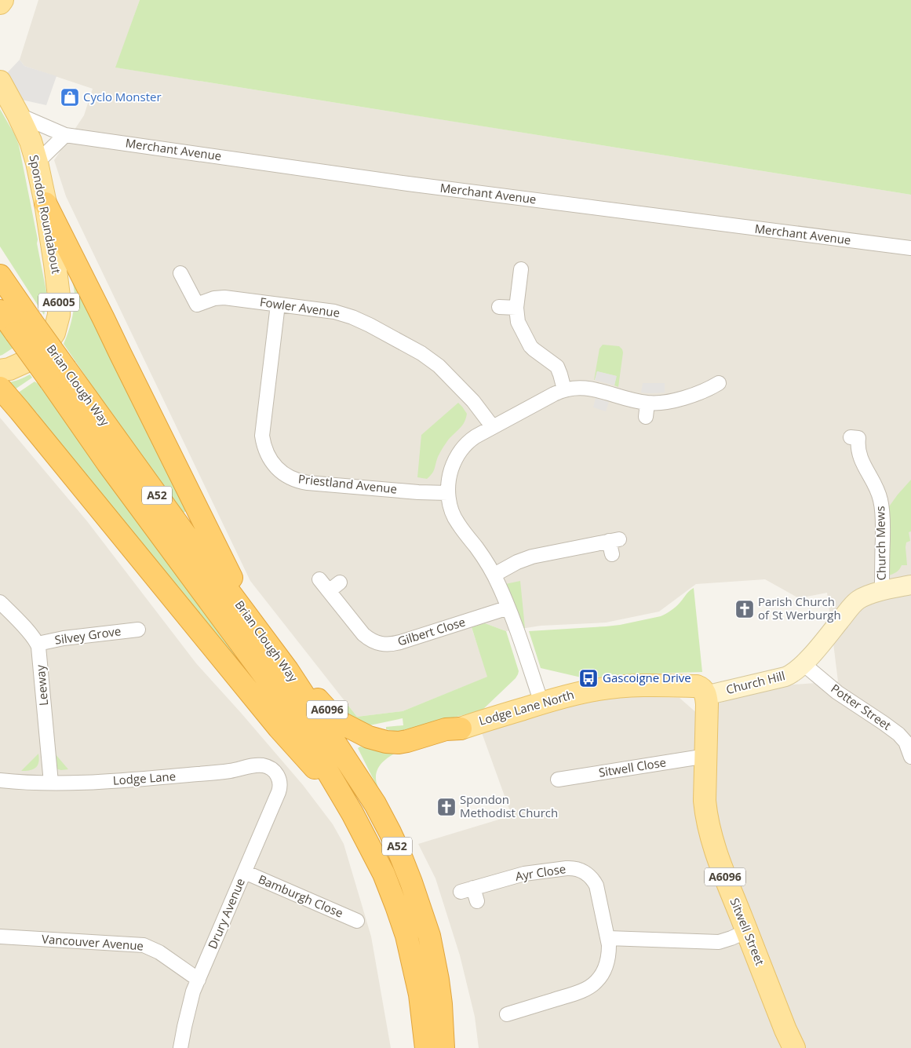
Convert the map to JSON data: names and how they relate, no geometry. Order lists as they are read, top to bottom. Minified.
{"streets":{"highway":["Brian Clough Way","A52","A6096"],"main road":["Spondon Roundabout","A6005","Lodge Lane North","Sitwell Street"],"street":["Merchant Avenue","Fowler Avenue","Priestland Avenue","Church Mews","Gilbert Close","Silvey Grove","Church Hill","Leeway","Potter Street","Sitwell Close","Lodge Lane","Ayr Close","Bamburgh Close","Drury Avenue","Vancouver Avenue"]},"crossings":[["Merchant Avenue","Spondon Roundabout"],["Fowler Avenue","Priestland Avenue"],["Brian Clough Way","A6096"],["Church Mews","Church Hill"],["Silvey Grove","Leeway"],["Church Hill","Potter Street"],["Church Hill","Lodge Lane North"],["Church Hill","Sitwell Street"],["Leeway","Lodge Lane"],["Lodge Lane North","A6096"],["Lodge Lane North","Sitwell Street"],["Sitwell Close","Sitwell Street"],["Lodge Lane","Drury Avenue"],["Bamburgh Close","Drury Avenue"],["Drury Avenue","Vancouver Avenue"]],"places":{"shop":["Cyclo Monster"],"church":["Parish Church of St Werburgh","Spondon Methodist Church"],"bus stop":["Gascoigne Drive"]}}
